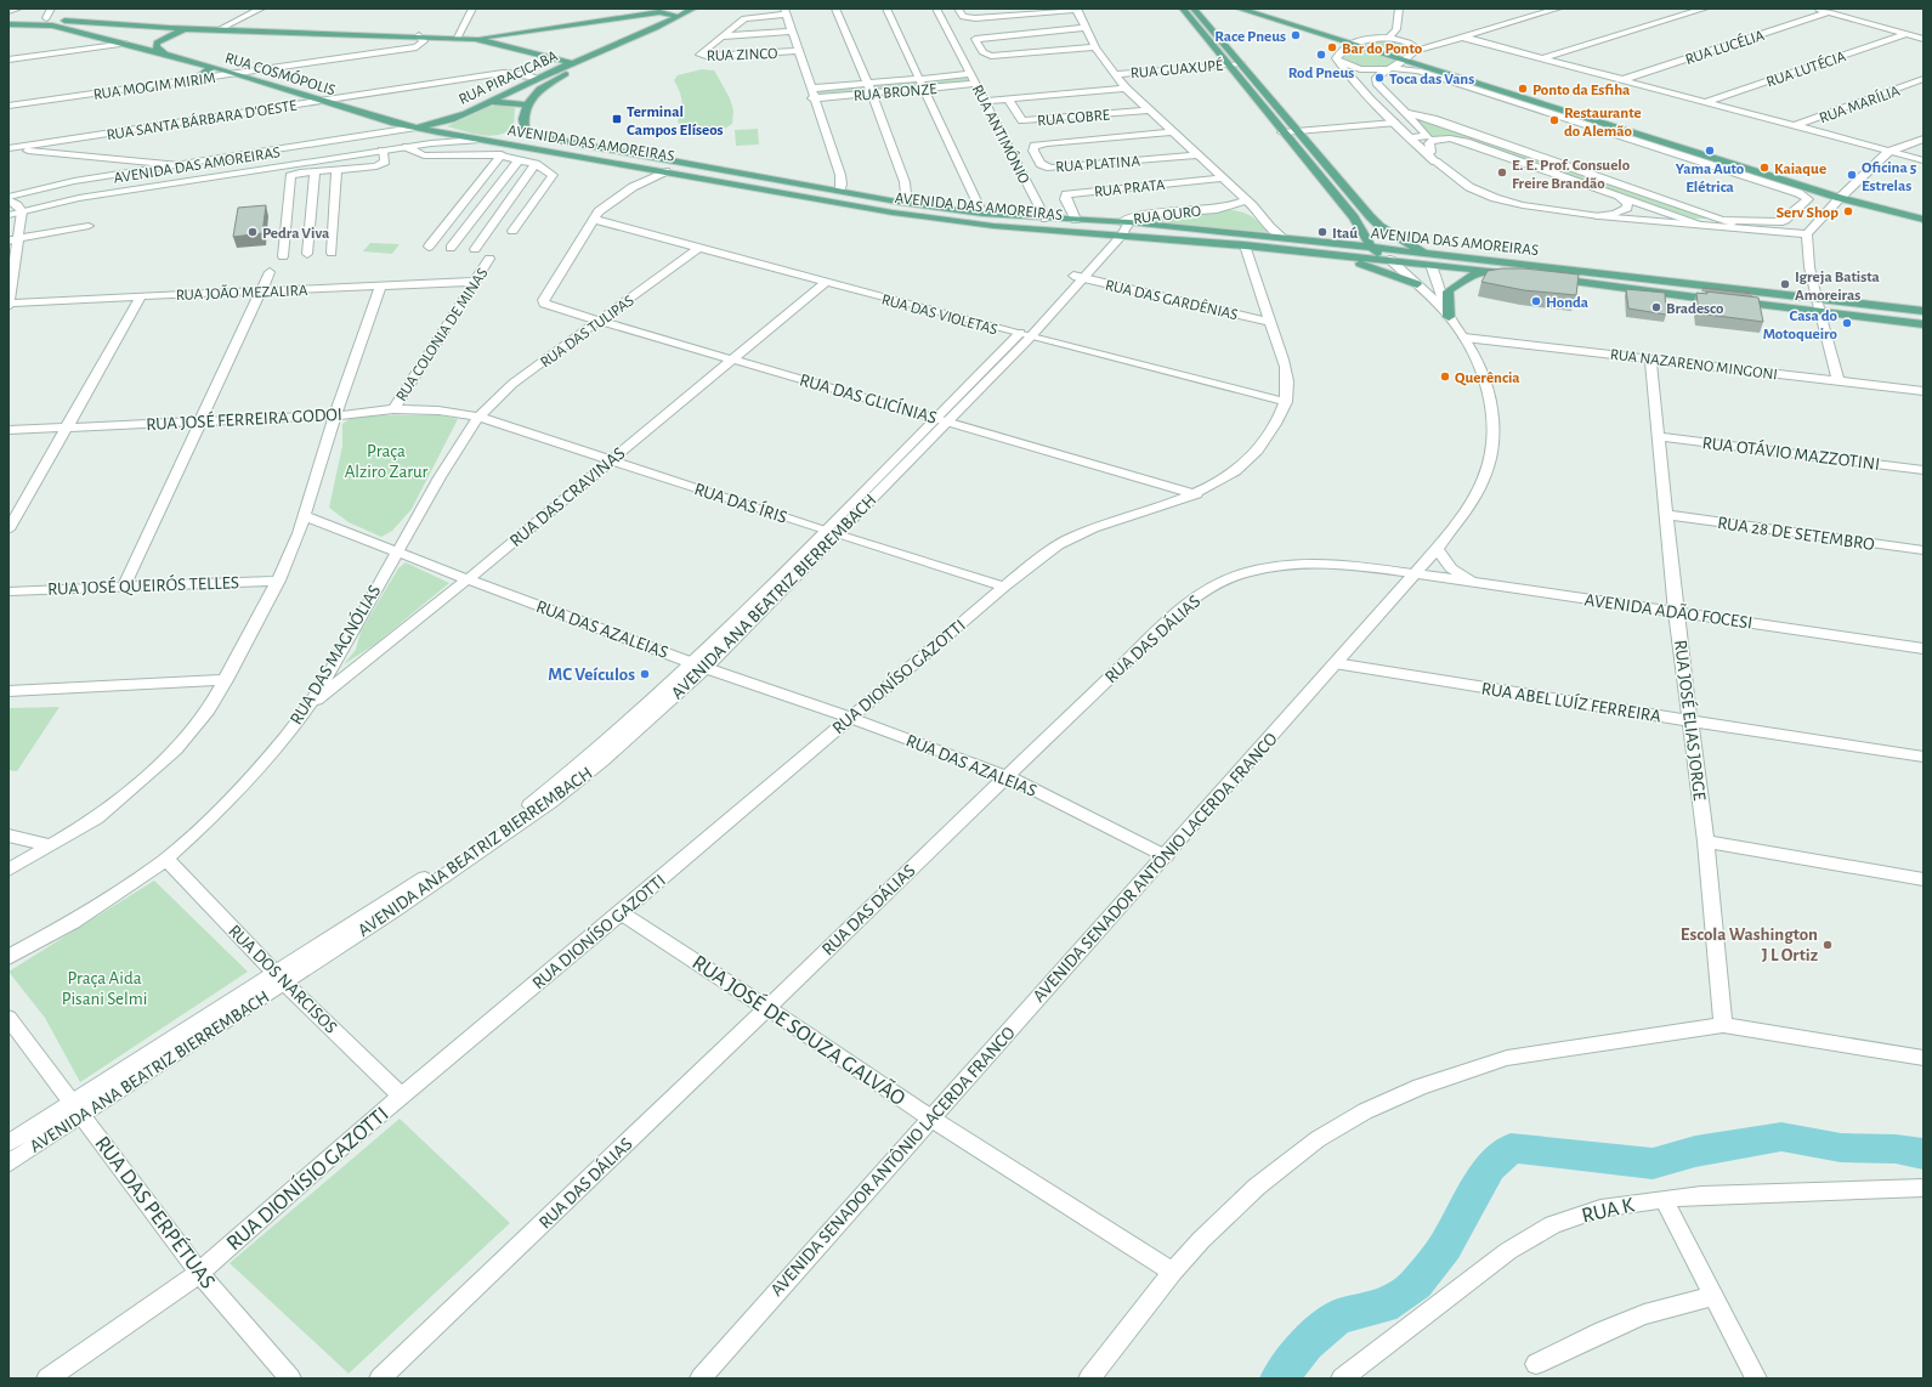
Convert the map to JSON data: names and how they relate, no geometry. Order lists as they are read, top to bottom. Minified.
{"streets":{"main road":["RUA COSMÓPOLIS","RUA PIRACICABA","AVENIDA DAS AMOREIRAS"],"street":["RUA LUCÉLIA","RUA ZINCO","RUA GUAXUPÉ","RUA LUTÉCIA","RUA MOGIM MIRIM","RUA BRONZE","RUA MARÍLIA","RUA COBRE","RUA SANTA BÁRBARA D'OESTE","RUA ANTIMÔNIO","RUA PLATINA","RUA PRATA","RUA OURO","RUA JOÃO MEZALIRA","RUA DAS GARDÊNIAS","RUA DAS VIOLETAS","RUA DAS TULIPAS","RUA COLONIA DE MINAS","RUA NAZARENO MINGONI","RUA DAS GLICÍNIAS","RUA JOSÉ FERREIRA GODOI","RUA OTÁVIO MAZZOTINI","RUA DAS CRAVINAS","RUA DAS ÍRIS","RUA 28 DE SETEMBRO","RUA JOSÉ QUEIRÓS TELLES","AVENIDA ANA BEATRIZ BIERREMBACH","AVENIDA ADÃO FOCESI","RUA DAS AZALEIAS","RUA DAS DÁLIAS","RUA DAS MAGNÓLIAS","RUA DIONÍSO GAZOTTI","RUA ABEL LUÍZ FERREIRA","RUA JOSÉ ELIAS JORGE","AVENIDA SENADOR ANTÔNIO LACERDA FRANCO","RUA DOS NARCISOS","RUA JOSÉ DE SOUZA GALVÃO","RUA DIONÍSIO GAZOTTI","RUA K","RUA DAS PERPÉTUAS"]},"crossings":[["RUA COSMÓPOLIS","RUA PIRACICABA"],["RUA COSMÓPOLIS","RUA MOGIM MIRIM"],["RUA COSMÓPOLIS","RUA SANTA BÁRBARA D'OESTE"],["RUA COSMÓPOLIS","AVENIDA DAS AMOREIRAS"],["RUA PIRACICABA","RUA MOGIM MIRIM"],["RUA PIRACICABA","RUA SANTA BÁRBARA D'OESTE"],["RUA BRONZE","RUA ANTIMÔNIO"],["RUA ANTIMÔNIO","AVENIDA DAS AMOREIRAS"],["AVENIDA DAS AMOREIRAS","RUA PRATA"],["AVENIDA DAS AMOREIRAS","RUA OURO"],["AVENIDA DAS AMOREIRAS","AVENIDA ANA BEATRIZ BIERREMBACH"],["AVENIDA DAS AMOREIRAS","RUA DIONÍSO GAZOTTI"],["AVENIDA DAS AMOREIRAS","AVENIDA SENADOR ANTÔNIO LACERDA FRANCO"],["RUA OURO","AVENIDA ANA BEATRIZ BIERREMBACH"],["RUA JOÃO MEZALIRA","RUA COLONIA DE MINAS"],["RUA DAS GARDÊNIAS","AVENIDA ANA BEATRIZ BIERREMBACH"],["RUA DAS GARDÊNIAS","RUA DIONÍSO GAZOTTI"],["RUA DAS VIOLETAS","RUA DAS TULIPAS"],["RUA DAS VIOLETAS","RUA DAS GLICÍNIAS"],["RUA DAS VIOLETAS","RUA DAS CRAVINAS"],["RUA DAS VIOLETAS","AVENIDA ANA BEATRIZ BIERREMBACH"],["RUA DAS VIOLETAS","RUA DIONÍSO GAZOTTI"],["RUA DAS TULIPAS","RUA DAS GLICÍNIAS"],["RUA DAS TULIPAS","RUA JOSÉ FERREIRA GODOI"],["RUA DAS TULIPAS","RUA DAS ÍRIS"],["RUA DAS TULIPAS","RUA DAS MAGNÓLIAS"],["RUA COLONIA DE MINAS","RUA JOSÉ FERREIRA GODOI"],["RUA NAZARENO MINGONI","RUA JOSÉ ELIAS JORGE"],["RUA NAZARENO MINGONI","AVENIDA SENADOR ANTÔNIO LACERDA FRANCO"],["RUA DAS GLICÍNIAS","RUA DAS CRAVINAS"],["RUA DAS GLICÍNIAS","AVENIDA ANA BEATRIZ BIERREMBACH"],["RUA DAS GLICÍNIAS","RUA DIONÍSO GAZOTTI"],["RUA JOSÉ FERREIRA GODOI","RUA DAS ÍRIS"],["RUA JOSÉ FERREIRA GODOI","RUA DAS MAGNÓLIAS"],["RUA OTÁVIO MAZZOTINI","RUA JOSÉ ELIAS JORGE"],["RUA DAS CRAVINAS","RUA DAS ÍRIS"],["RUA DAS CRAVINAS","RUA DAS AZALEIAS"],["RUA DAS CRAVINAS","RUA DAS MAGNÓLIAS"],["RUA DAS ÍRIS","AVENIDA ANA BEATRIZ BIERREMBACH"],["RUA DAS ÍRIS","RUA DAS MAGNÓLIAS"],["RUA DAS ÍRIS","RUA DIONÍSO GAZOTTI"],["RUA 28 DE SETEMBRO","RUA JOSÉ ELIAS JORGE"],["AVENIDA ANA BEATRIZ BIERREMBACH","RUA DAS AZALEIAS"],["AVENIDA ANA BEATRIZ BIERREMBACH","RUA DOS NARCISOS"],["AVENIDA ANA BEATRIZ BIERREMBACH","RUA DAS PERPÉTUAS"],["AVENIDA ADÃO FOCESI","RUA DAS DÁLIAS"],["AVENIDA ADÃO FOCESI","RUA JOSÉ ELIAS JORGE"],["AVENIDA ADÃO FOCESI","AVENIDA SENADOR ANTÔNIO LACERDA FRANCO"],["RUA DAS AZALEIAS","RUA DAS DÁLIAS"],["RUA DAS AZALEIAS","RUA DAS MAGNÓLIAS"],["RUA DAS AZALEIAS","RUA DIONÍSO GAZOTTI"],["RUA DAS AZALEIAS","AVENIDA SENADOR ANTÔNIO LACERDA FRANCO"],["RUA DAS DÁLIAS","AVENIDA SENADOR ANTÔNIO LACERDA FRANCO"],["RUA DAS DÁLIAS","RUA JOSÉ DE SOUZA GALVÃO"],["RUA DAS MAGNÓLIAS","RUA DOS NARCISOS"],["RUA DIONÍSO GAZOTTI","RUA DOS NARCISOS"],["RUA DIONÍSO GAZOTTI","RUA JOSÉ DE SOUZA GALVÃO"],["RUA DIONÍSO GAZOTTI","RUA DIONÍSIO GAZOTTI"],["RUA ABEL LUÍZ FERREIRA","RUA JOSÉ ELIAS JORGE"],["RUA ABEL LUÍZ FERREIRA","AVENIDA SENADOR ANTÔNIO LACERDA FRANCO"],["AVENIDA SENADOR ANTÔNIO LACERDA FRANCO","RUA JOSÉ DE SOUZA GALVÃO"],["RUA DOS NARCISOS","RUA DIONÍSIO GAZOTTI"],["RUA DIONÍSIO GAZOTTI","RUA DAS PERPÉTUAS"]],"parks":["Praça Alziro Zarur","Praça Aida Pisani Selmi"],"places":{"other":["Race Pneus","Bar do Ponto","Rod Pneus","Toca das Vans","Ponto da Esfiha","Restaurante do Alemão","Yama Auto Elétrica","Kaiaque","E. E. Prof. Consuelo Freire Brandão","Oficina 5 Estrelas","Serv Shop","Pedra Viva","Itaú","Igreja Batista Amoreiras","Honda","Bradesco","Casa do Motoqueiro","Querência","MC Veículos","Escola Washington J L Ortiz"],"transit":["Terminal Campos Elíseos"]}}
